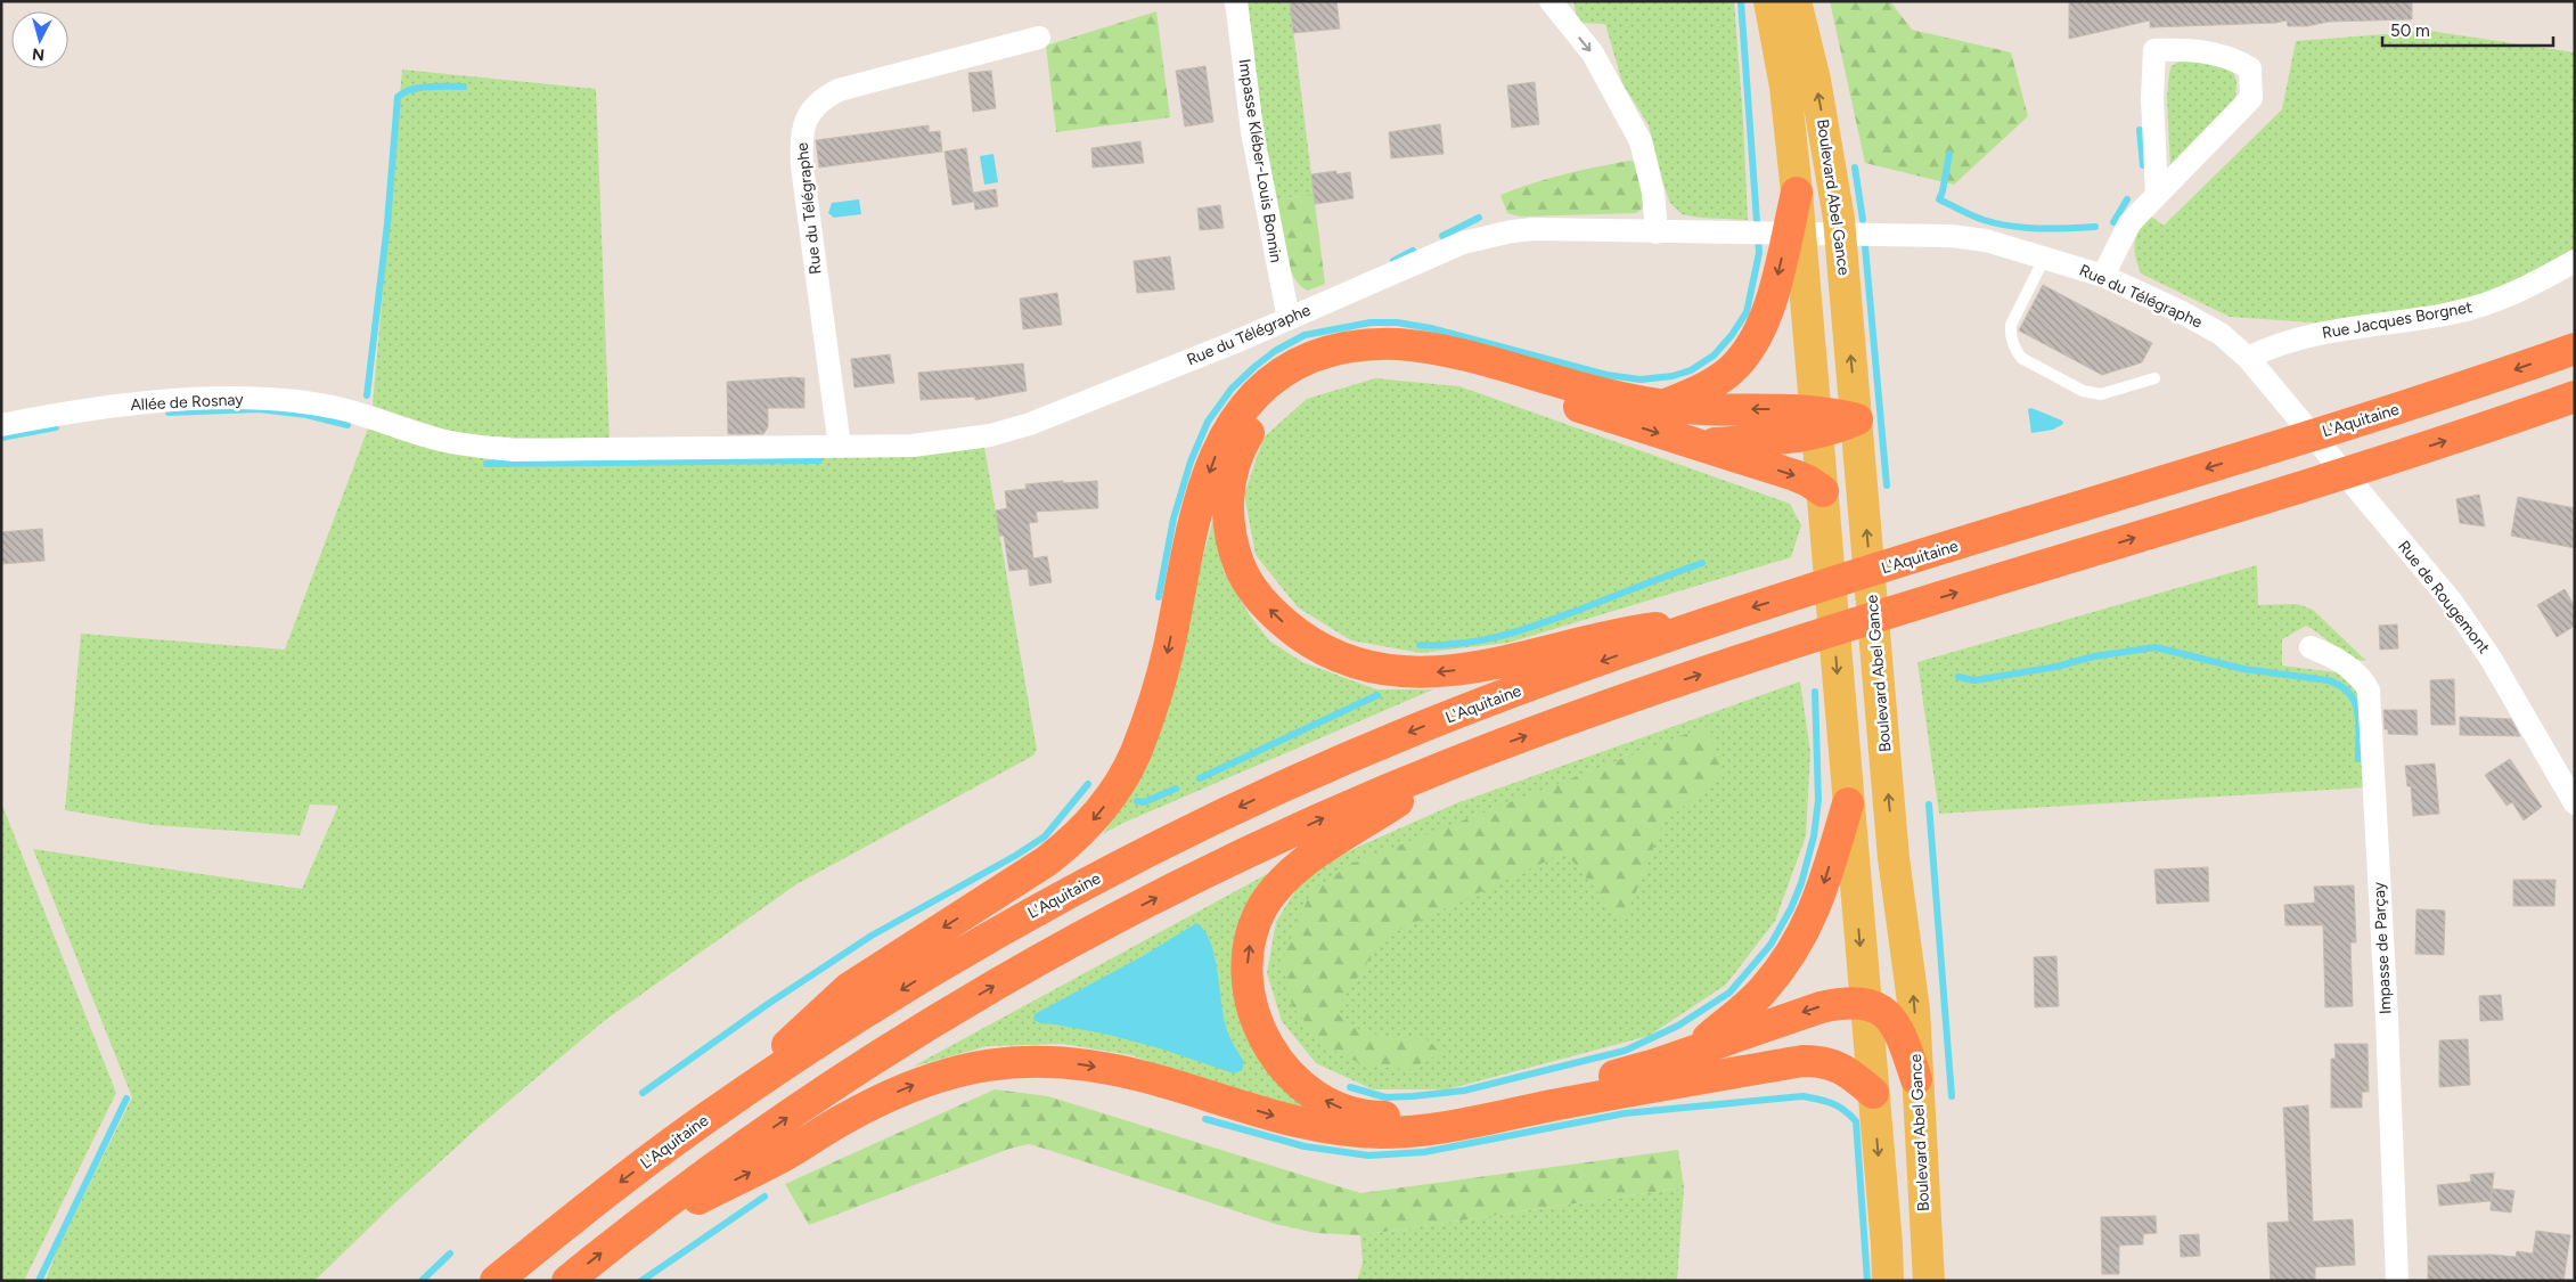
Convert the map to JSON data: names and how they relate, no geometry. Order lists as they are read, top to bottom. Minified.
{"streets":{"highway":["L'Aquitaine"],"main road":["Boulevard Abel Gance"],"street":["Impasse Kléber-Louis Bonnin","Rue du Télégraphe","Rue Jacques Borgnet","Allée de Rosnay","Rue de Rougemont","Impasse de Parçay"]},"crossings":[["Impasse Kléber-Louis Bonnin","Rue du Télégraphe"],["Rue du Télégraphe","Rue Jacques Borgnet"],["Rue du Télégraphe","Allée de Rosnay"],["Rue du Télégraphe","Rue de Rougemont"]],"scale_bar":"50 m","north":"bottom"}
